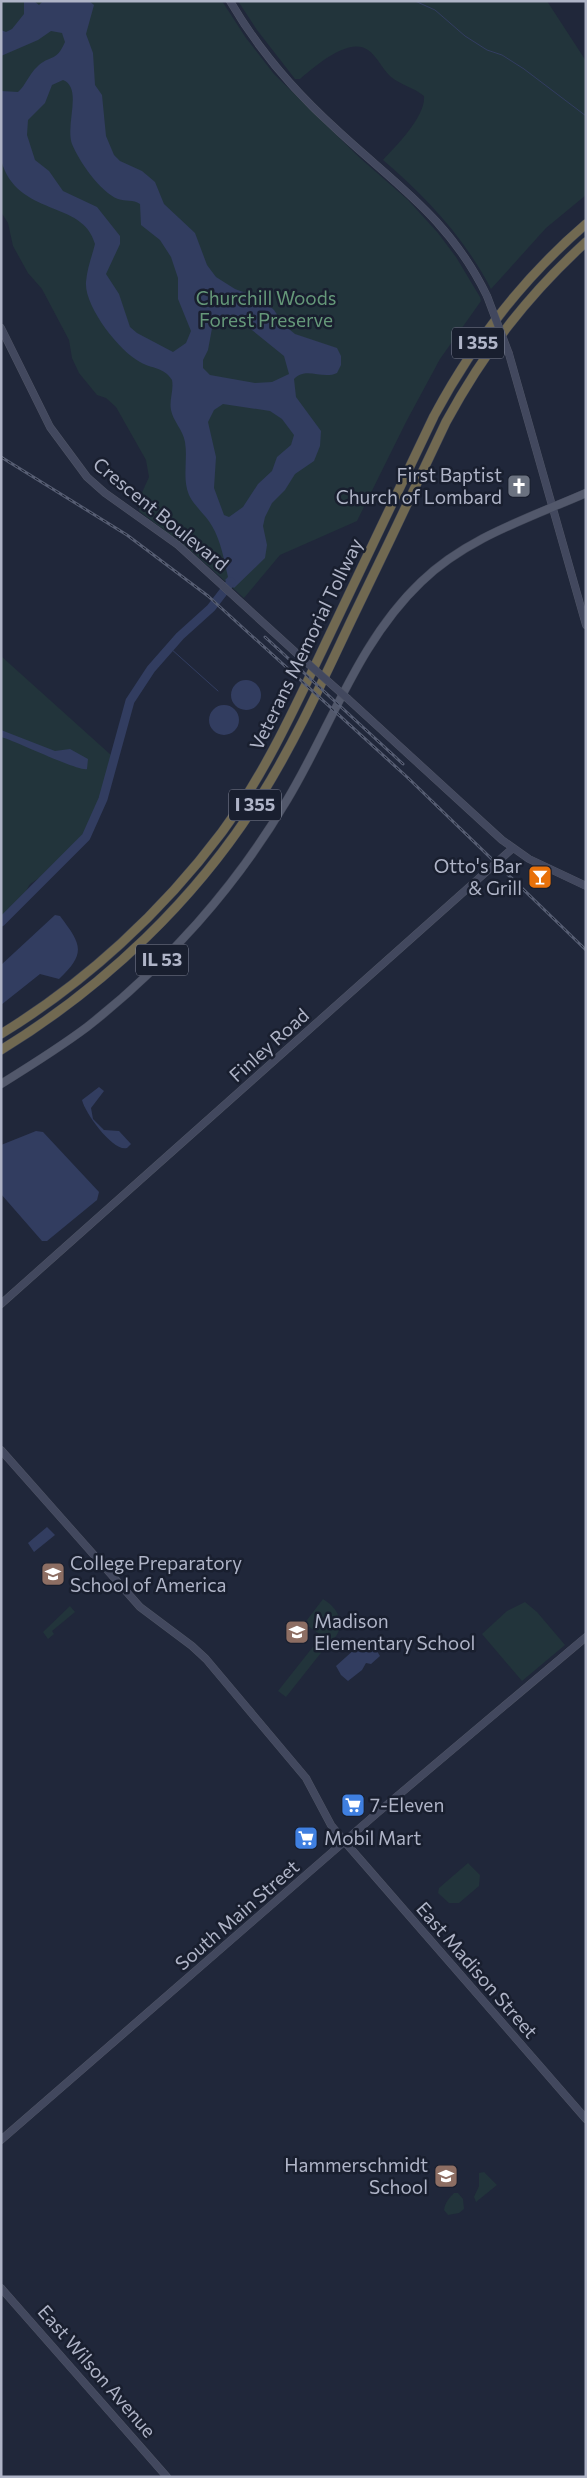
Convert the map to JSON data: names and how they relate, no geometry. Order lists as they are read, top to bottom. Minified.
{"streets":{"highway":["I 355","Veterans Memorial Tollway"],"main road":["Crescent Boulevard","IL 53","Finley Road","South Main Street","East Madison Street","East Wilson Avenue"]},"crossings":[["Crescent Boulevard","Finley Road"],["South Main Street","East Madison Street"]],"parks":["Churchill Woods Forest Preserve"],"places":{"church":["First Baptist Church of Lombard"],"bar":["Otto's Bar & Grill"],"school or university":["College Preparatory School of America","Madison Elementary School","Hammerschmidt School"],"supermarket":["7-Eleven","Mobil Mart"]}}
